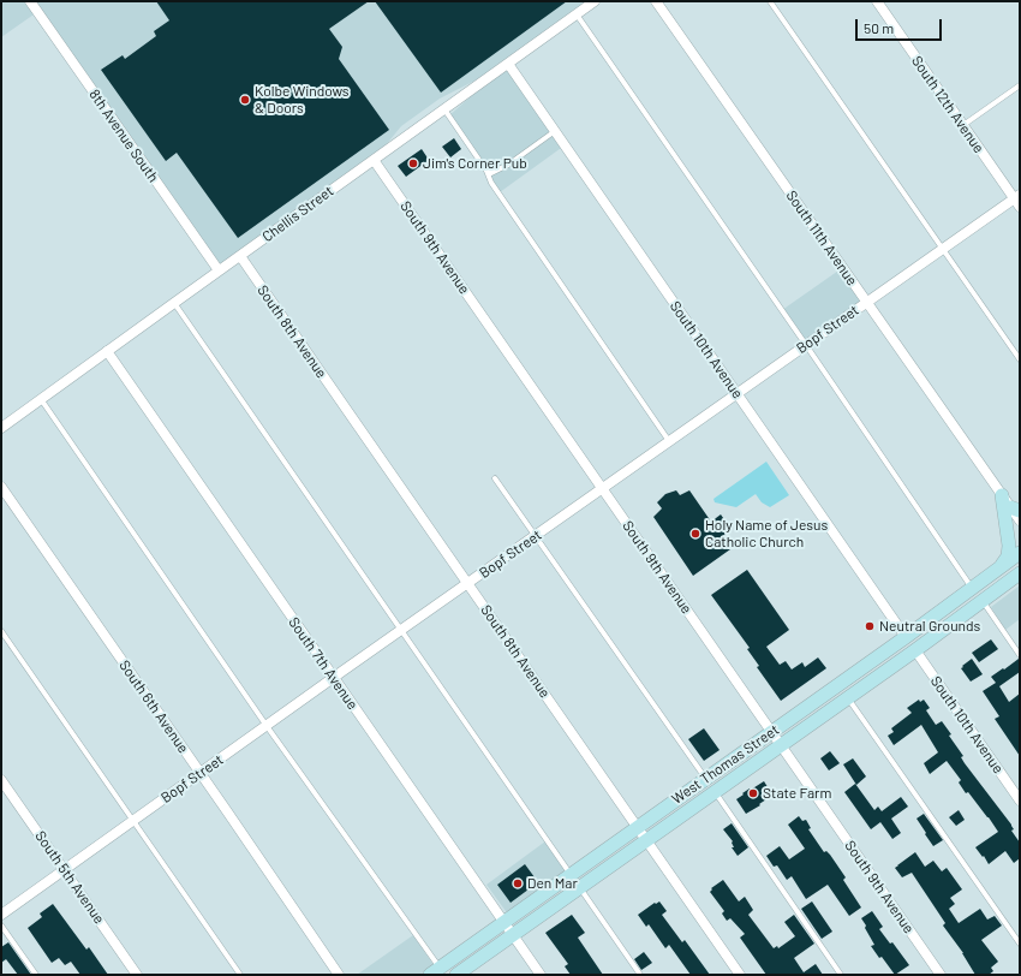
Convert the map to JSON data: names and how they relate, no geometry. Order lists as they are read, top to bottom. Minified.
{"streets":{"main road":["West Thomas Street"],"street":["South 12th Avenue","8th Avenue South","Chellis Street","South 11th Avenue","South 9th Avenue","Bopf Street","South 8th Avenue","South 10th Avenue","South 7th Avenue","South 6th Avenue","South 5th Avenue"]},"crossings":[["South 12th Avenue","Bopf Street"],["8th Avenue South","Chellis Street"],["Chellis Street","South 9th Avenue"],["Chellis Street","South 8th Avenue"],["Chellis Street","South 10th Avenue"],["Chellis Street","South 7th Avenue"],["South 11th Avenue","Bopf Street"],["South 9th Avenue","Bopf Street"],["South 9th Avenue","West Thomas Street"],["Bopf Street","South 8th Avenue"],["Bopf Street","South 10th Avenue"],["Bopf Street","South 7th Avenue"],["Bopf Street","South 6th Avenue"],["Bopf Street","South 5th Avenue"],["South 8th Avenue","West Thomas Street"],["South 10th Avenue","West Thomas Street"],["South 7th Avenue","West Thomas Street"]],"places":["Kolbe Windows & Doors","Jim's Corner Pub","Holy Name of Jesus Catholic Church","Neutral Grounds","State Farm","Den Mar"],"scale_bar":"50 m"}
